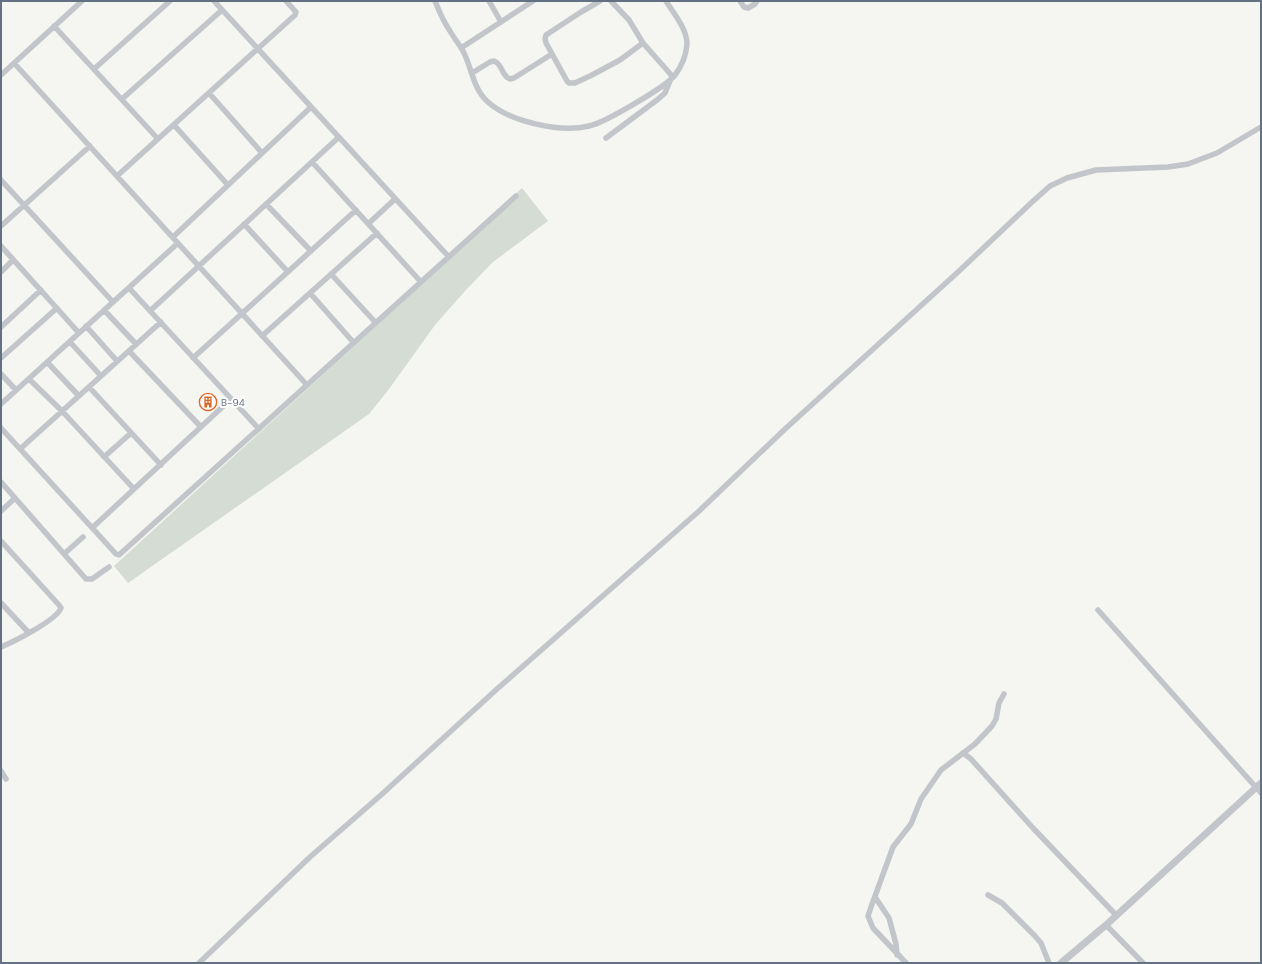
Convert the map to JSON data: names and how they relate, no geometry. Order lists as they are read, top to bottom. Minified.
{"places":{"building":["B-94"]}}
